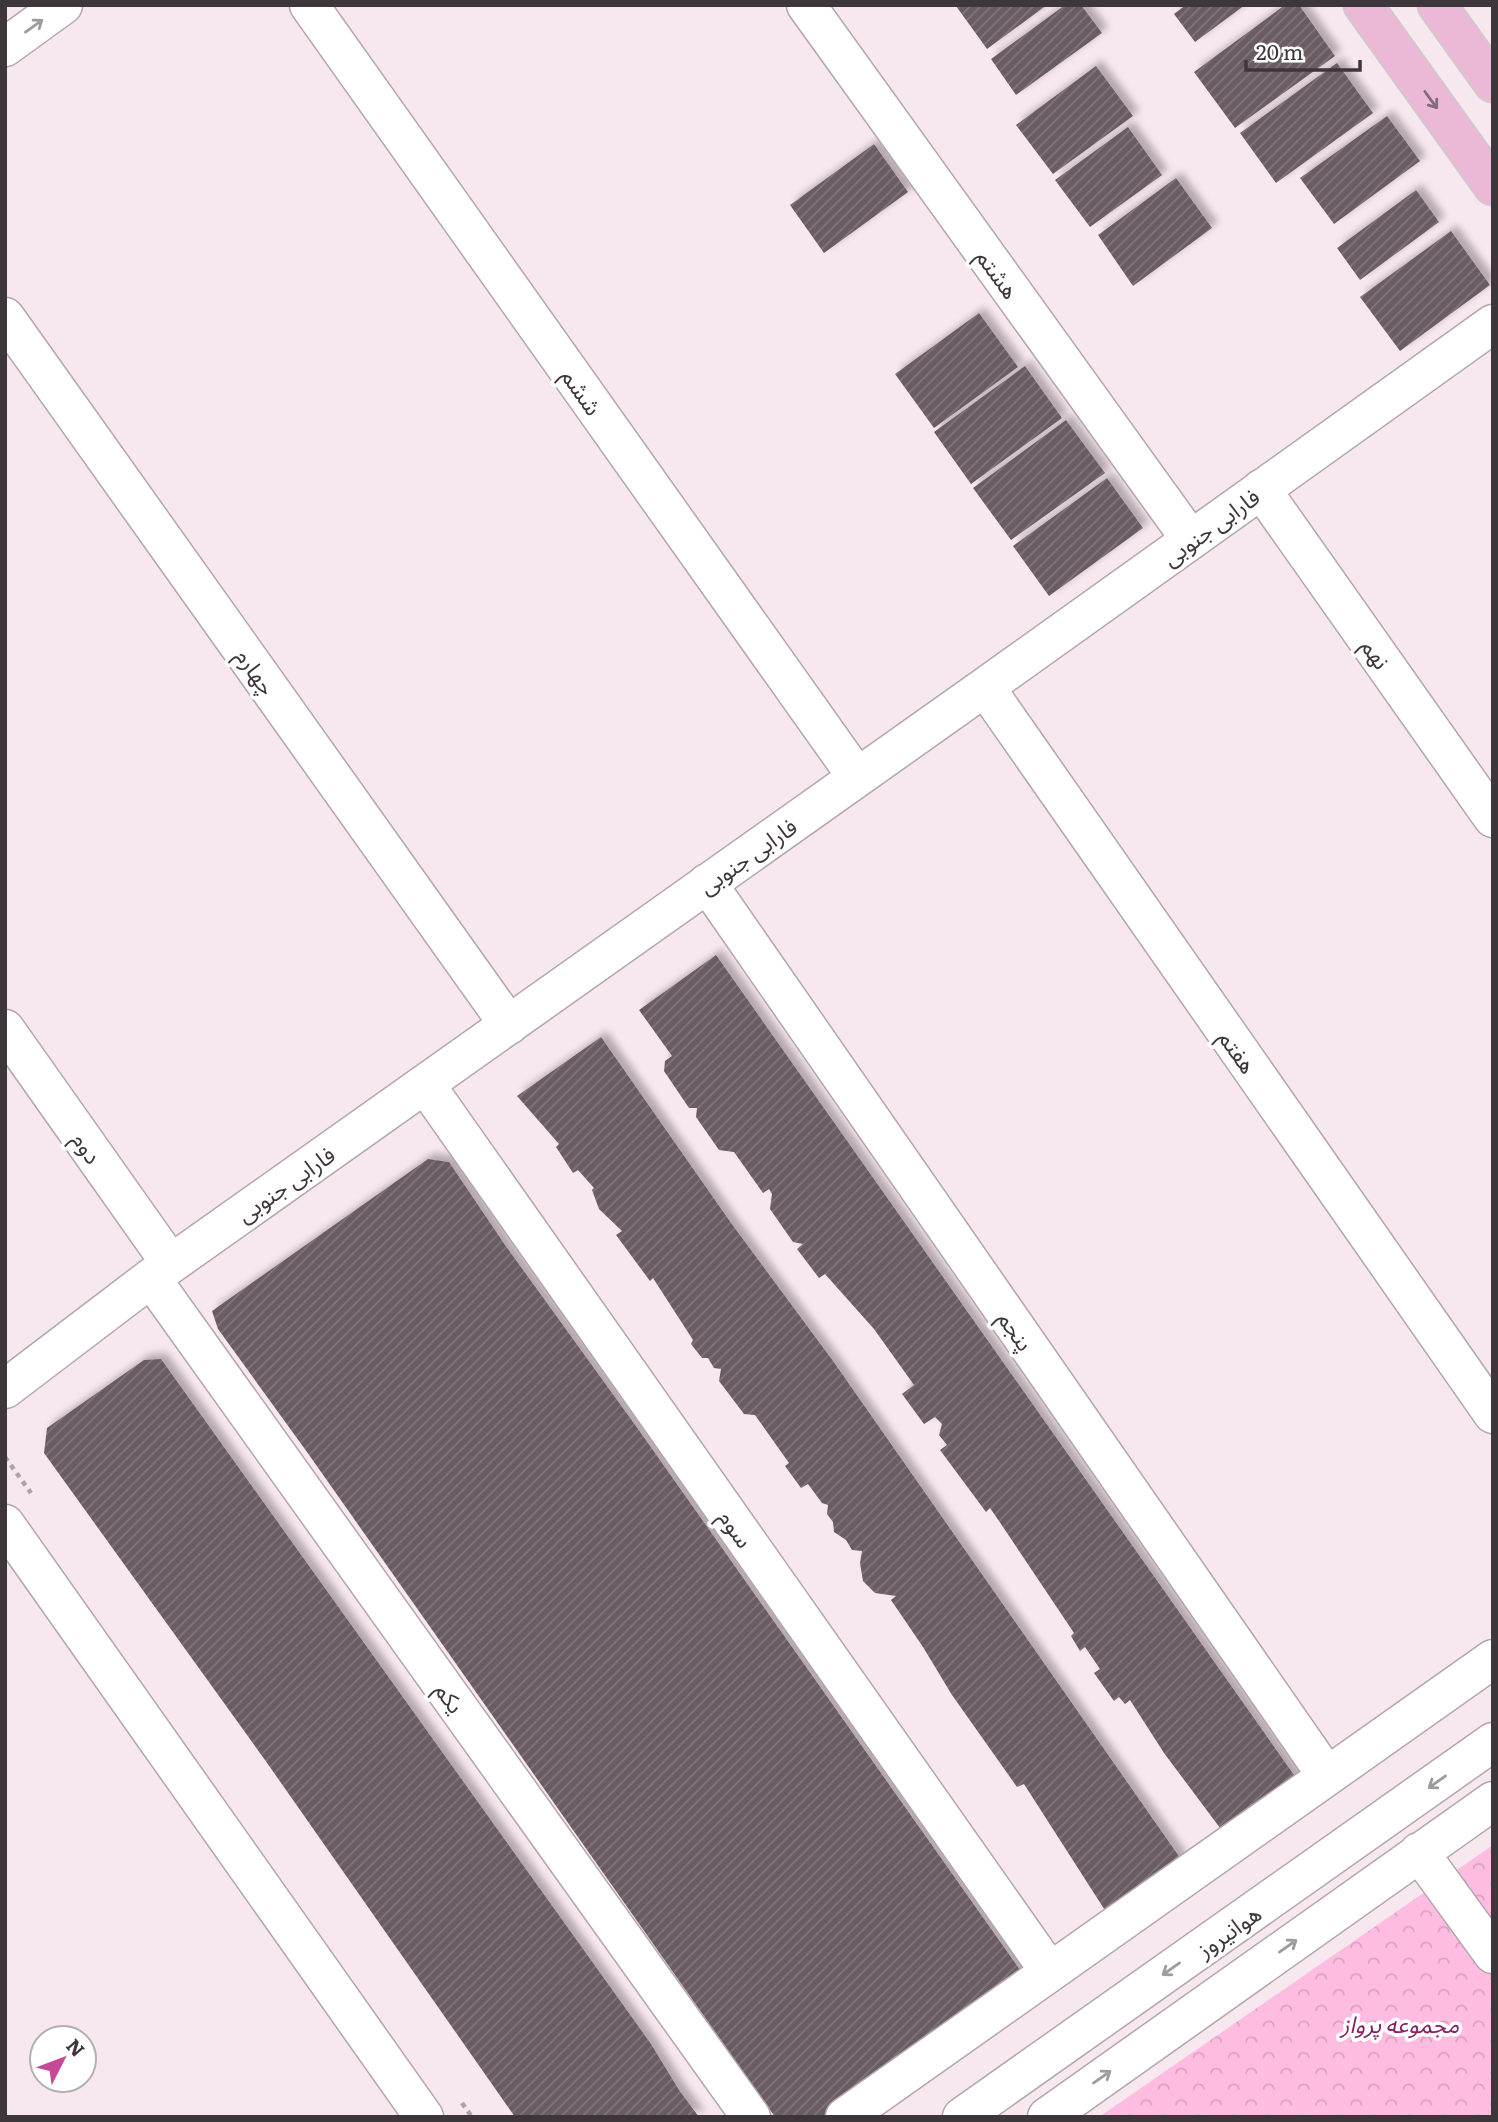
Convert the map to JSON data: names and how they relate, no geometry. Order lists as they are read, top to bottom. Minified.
{"streets":{"street":["هشتم","ششم","فارابی جنوبی","نهم","چهارم","هفتم","دوم","پنجم","سوم","یکم","هوانیروز"]},"crossings":[["هشتم","فارابی جنوبی"],["ششم","فارابی جنوبی"],["فارابی جنوبی","نهم"],["فارابی جنوبی","چهارم"],["فارابی جنوبی","هفتم"],["فارابی جنوبی","دوم"],["فارابی جنوبی","پنجم"],["فارابی جنوبی","سوم"],["فارابی جنوبی","یکم"],["دوم","یکم"]],"parks":["مجموعه پرواز"],"scale_bar":"20 m","north":"top right"}
